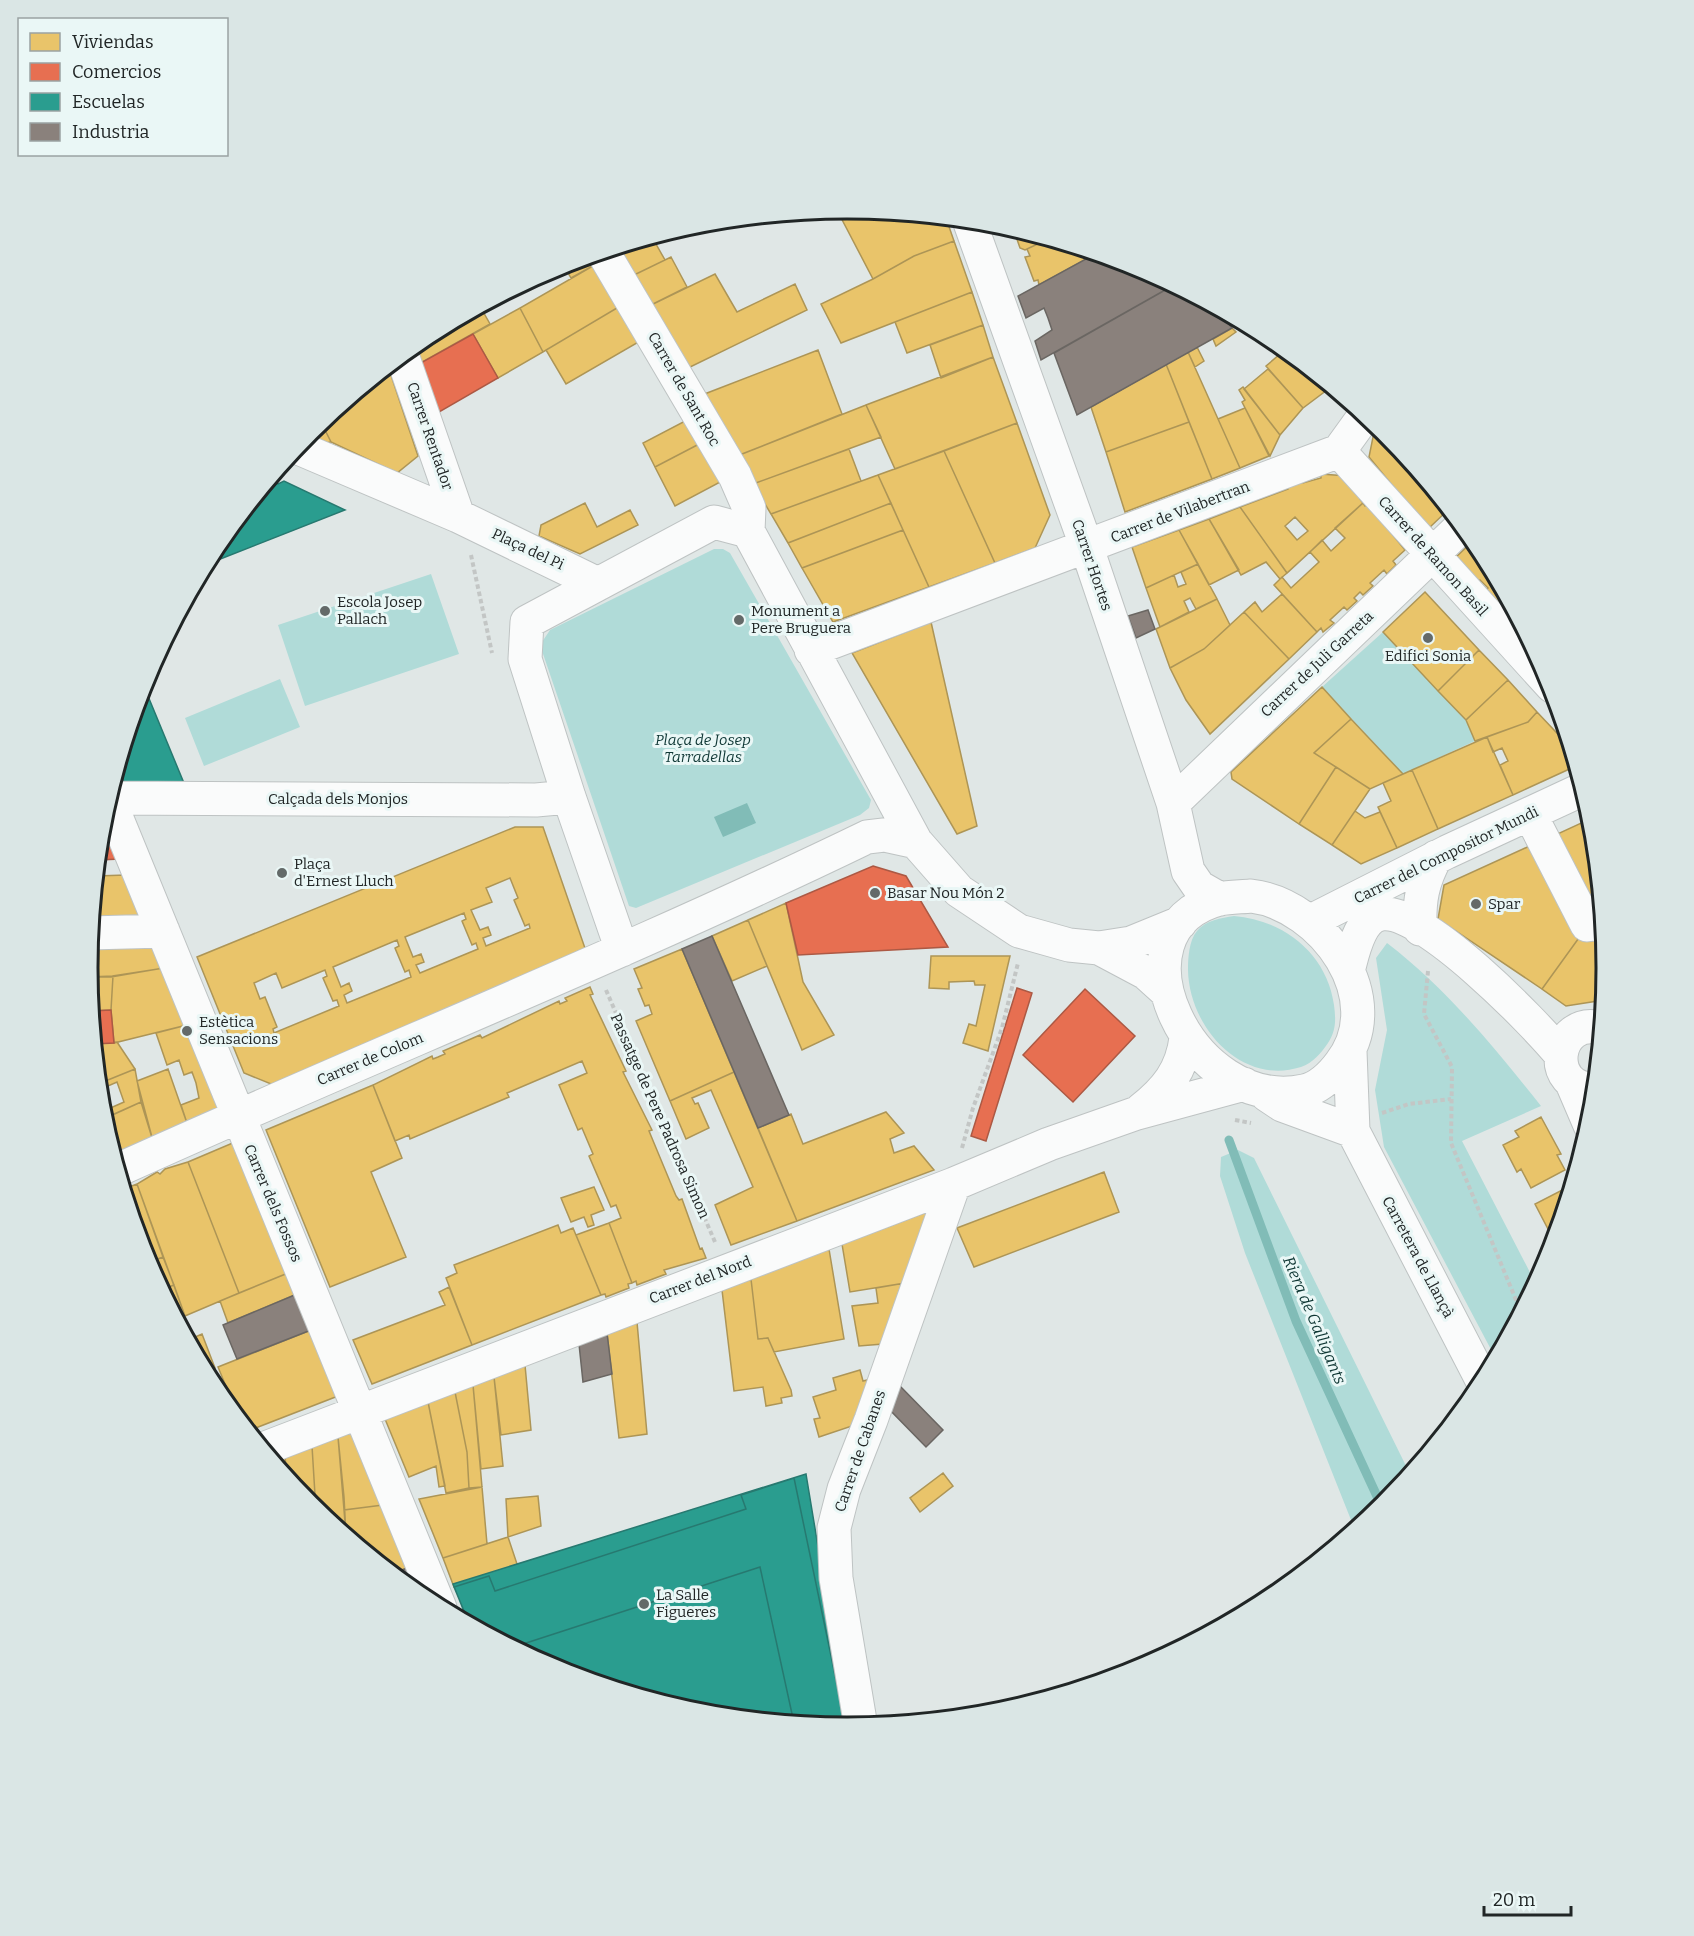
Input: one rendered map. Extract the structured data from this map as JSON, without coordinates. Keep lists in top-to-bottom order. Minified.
{"streets":{"street":["Carrer de Sant Roc","Carrer Rentador","Carrer de Vilabertran","Plaça del Pi","Carrer de Ramon Basil","Carrer Hortes","Carrer de Juli Garreta","Calçada dels Monjos","Carrer del Compositor Mundi","Carrer de Colom","Carrer dels Fossos","Carretera de Llançà","Carrer del Nord","Carrer de Cabanes"],"path":["Passatge de Pere Padrosa Simon"]},"crossings":[["Carrer Rentador","Plaça del Pi"],["Carrer de Vilabertran","Carrer de Ramon Basil"],["Carrer de Vilabertran","Carrer Hortes"],["Carrer de Ramon Basil","Carrer de Juli Garreta"],["Carrer Hortes","Carrer de Juli Garreta"],["Carrer Hortes","Carrer del Compositor Mundi"],["Carrer Hortes","Carretera de Llançà"],["Carrer Hortes","Carrer del Nord"],["Carrer del Compositor Mundi","Carretera de Llançà"],["Carrer del Compositor Mundi","Carrer del Nord"],["Carrer de Colom","Passatge de Pere Padrosa Simon"],["Carrer de Colom","Carrer dels Fossos"],["Passatge de Pere Padrosa Simon","Carrer del Nord"],["Carrer dels Fossos","Carrer del Nord"],["Carretera de Llançà","Carrer del Nord"],["Carrer del Nord","Carrer de Cabanes"]],"water":["Riera de Galligants"],"parks":["Plaça de Josep Tarradellas"],"places":["Escola Josep Pallach","Monument a Pere Bruguera","Edifici Sonia","Plaça d'Ernest Lluch","Basar Nou Món 2","Spar","Estètica Sensacions","La Salle Figueres"],"legend":["Viviendas","Comercios","Escuelas","Industria"],"scale_bar":"20 m"}
